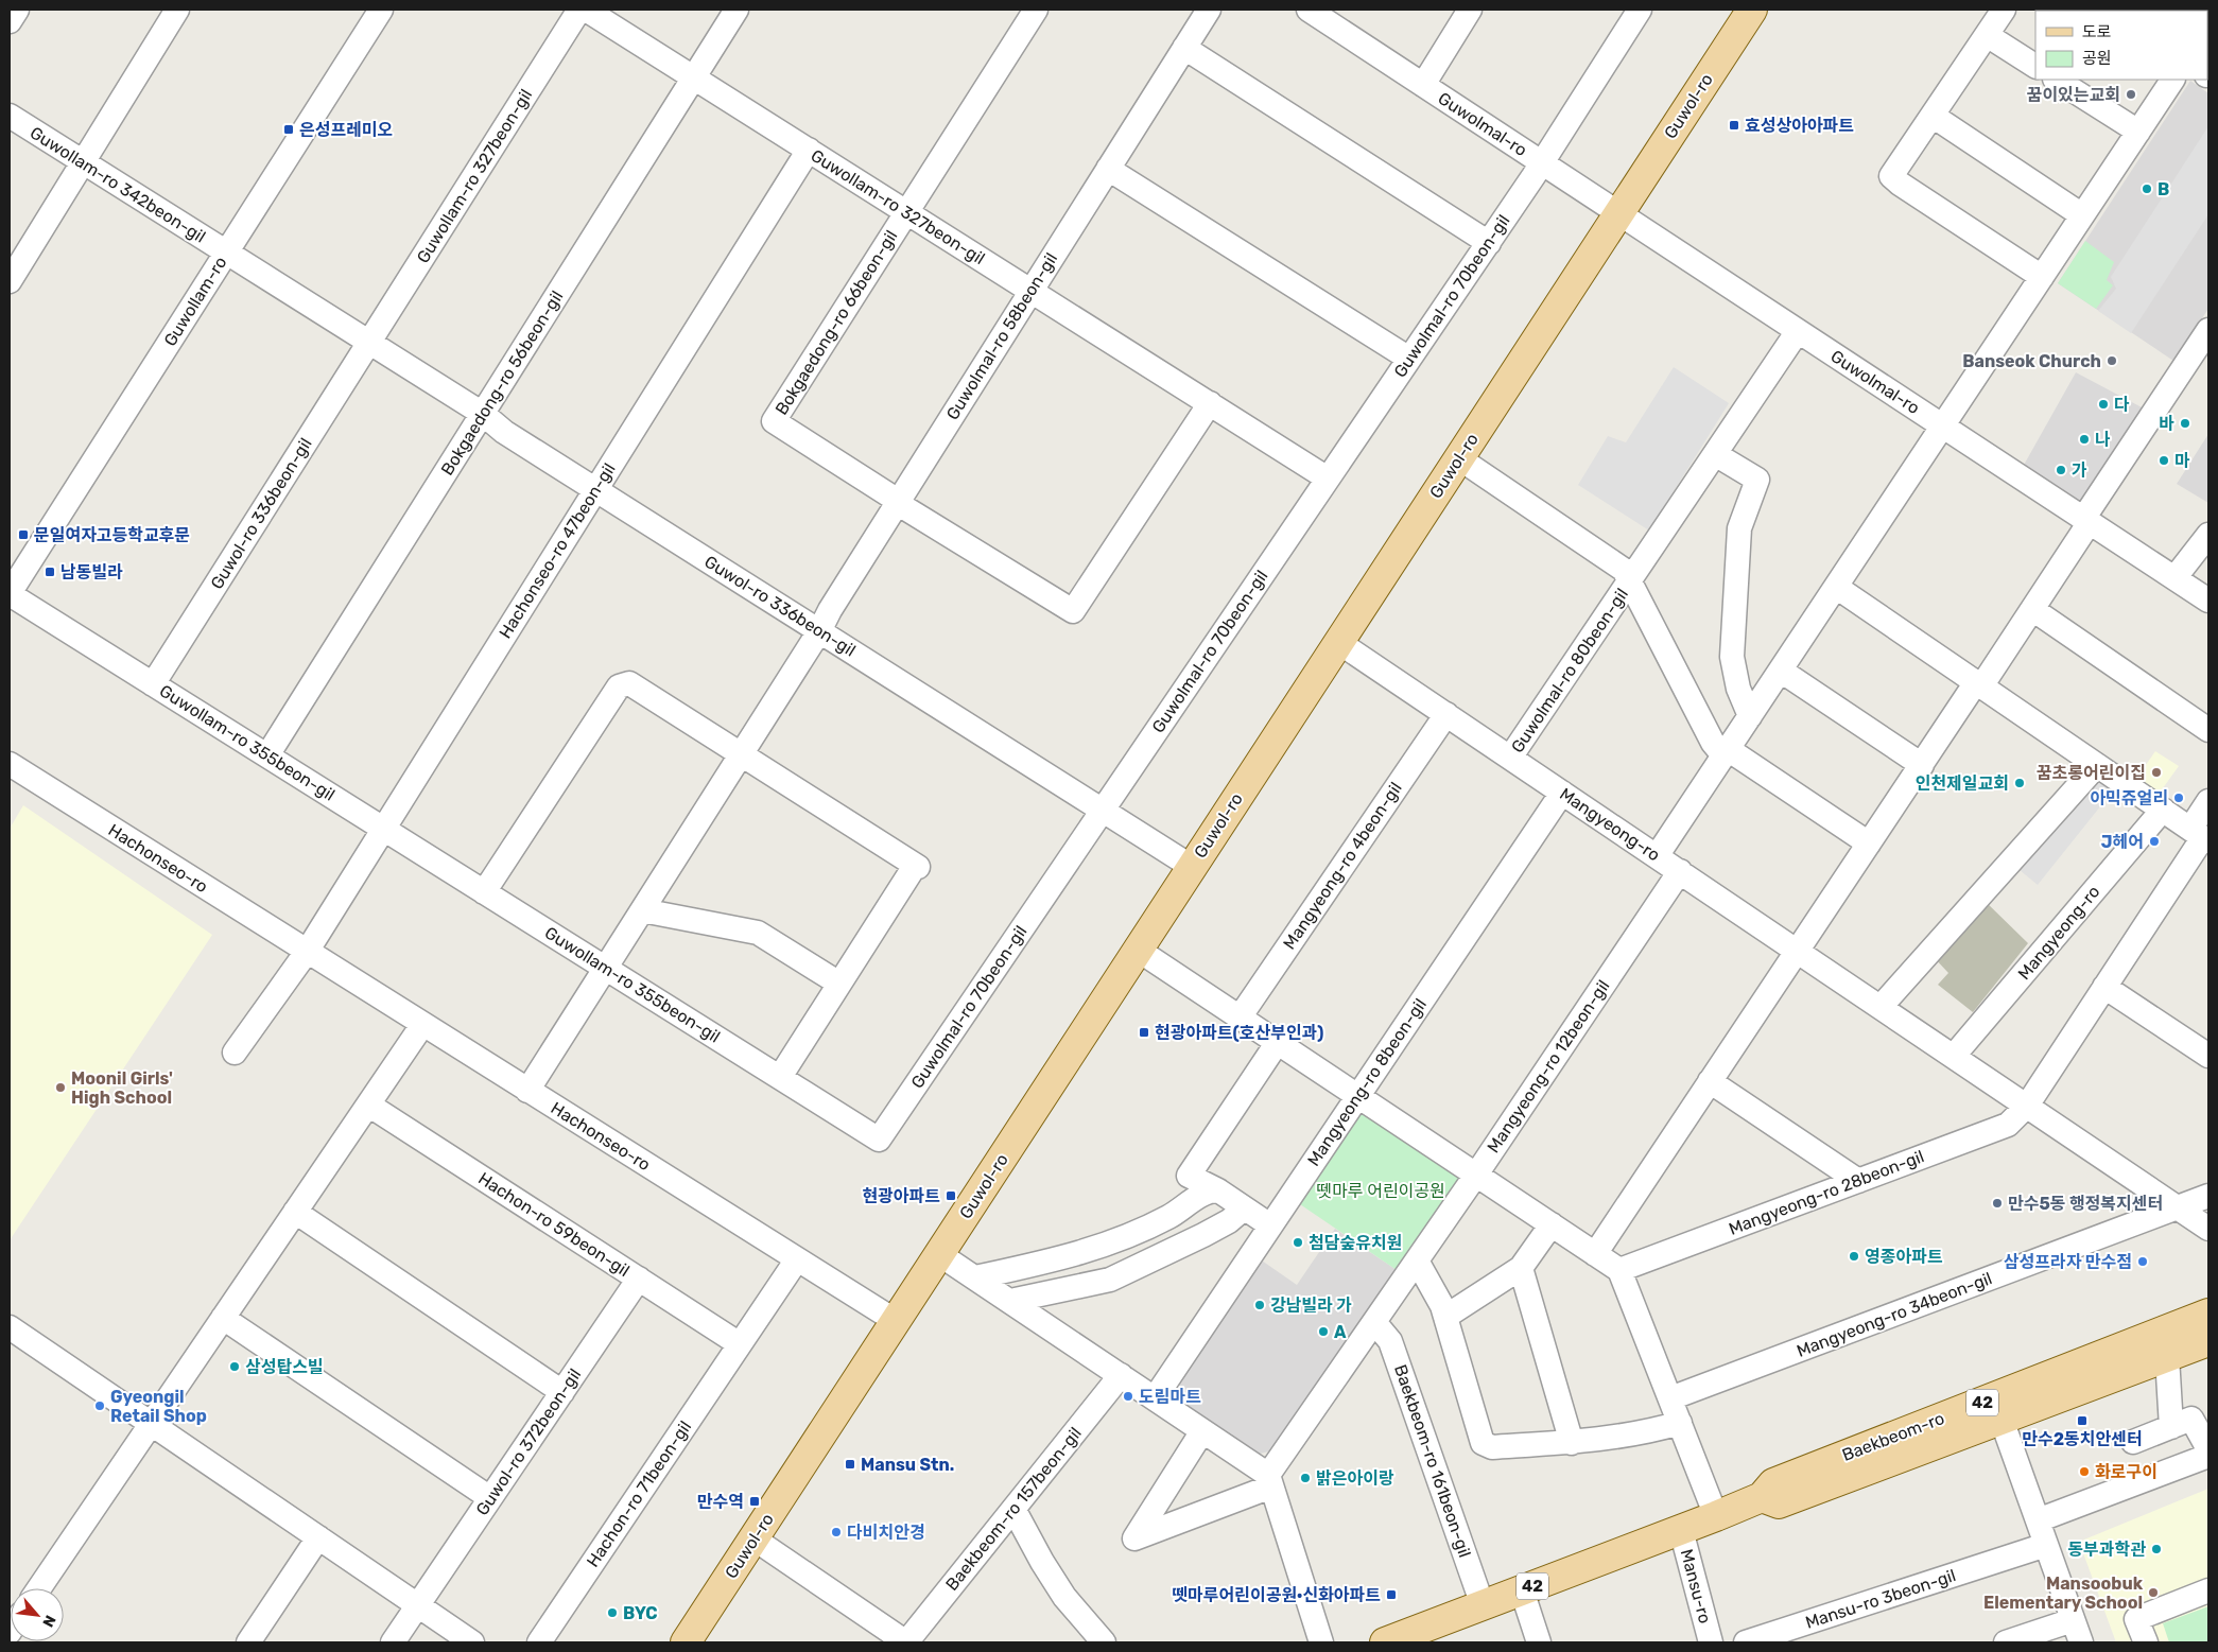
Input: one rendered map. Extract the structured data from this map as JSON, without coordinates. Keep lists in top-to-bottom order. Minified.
{"streets":{"main road":["Guwol-ro","42","Baekbeom-ro"],"street":["Guwolmal-ro","Guwollam-ro 327beon-gil","Guwollam-ro 342beon-gil","Guwolmal-ro 70beon-gil","Guwollam-ro","Bokgaedong-ro 66beon-gil","Guwolmal-ro 58beon-gil","Bokgaedong-ro 56beon-gil","Guwol-ro 336beon-gil","Hachonseo-ro 47beon-gil","Guwolmal-ro 80beon-gil","Guwollam-ro 355beon-gil","Mangyeong-ro","Hachonseo-ro","Mangyeong-ro 4beon-gil","Mangyeong-ro 12beon-gil","Mangyeong-ro 8beon-gil","Mangyeong-ro 28beon-gil","Hachon-ro 59beon-gil","Mangyeong-ro 34beon-gil","Guwol-ro 372beon-gil","Baekbeom-ro 161beon-gil","Hachon-ro 71beon-gil","Baekbeom-ro 157beon-gil","Mansu-ro","Mansu-ro 3beon-gil"]},"crossings":[["Guwol-ro","Guwolmal-ro"],["Guwol-ro","Guwol-ro 336beon-gil"],["Guwol-ro","Mangyeong-ro"],["Guwol-ro","Hachonseo-ro"],["Guwolmal-ro","Guwolmal-ro 70beon-gil"],["Guwolmal-ro","Guwolmal-ro 80beon-gil"],["Guwollam-ro 327beon-gil","Guwolmal-ro 70beon-gil"],["Guwollam-ro 327beon-gil","Bokgaedong-ro 66beon-gil"],["Guwollam-ro 327beon-gil","Guwolmal-ro 58beon-gil"],["Guwollam-ro 327beon-gil","Bokgaedong-ro 56beon-gil"],["Guwollam-ro 327beon-gil","Guwol-ro 336beon-gil"],["Guwollam-ro 327beon-gil","Hachonseo-ro 47beon-gil"],["Guwollam-ro 342beon-gil","Guwollam-ro"],["Guwollam-ro 342beon-gil","Guwol-ro 336beon-gil"],["Guwolmal-ro 70beon-gil","Guwol-ro 336beon-gil"],["Guwolmal-ro 70beon-gil","Guwollam-ro 355beon-gil"],["Guwollam-ro","Guwol-ro 336beon-gil"],["Guwollam-ro","Guwollam-ro 355beon-gil"],["Bokgaedong-ro 66beon-gil","Guwolmal-ro 58beon-gil"],["Guwolmal-ro 58beon-gil","Guwol-ro 336beon-gil"],["Guwolmal-ro 58beon-gil","Guwollam-ro 355beon-gil"],["Guwolmal-ro 58beon-gil","Hachonseo-ro"],["Bokgaedong-ro 56beon-gil","Guwol-ro 336beon-gil"],["Bokgaedong-ro 56beon-gil","Guwollam-ro 355beon-gil"],["Guwol-ro 336beon-gil","Hachonseo-ro 47beon-gil"],["Guwol-ro 336beon-gil","Guwollam-ro 355beon-gil"],["Hachonseo-ro 47beon-gil","Guwollam-ro 355beon-gil"],["Hachonseo-ro 47beon-gil","Hachonseo-ro"],["Guwolmal-ro 80beon-gil","Mangyeong-ro"],["Mangyeong-ro","Mangyeong-ro 4beon-gil"],["Mangyeong-ro","Mangyeong-ro 12beon-gil"],["Mangyeong-ro","Mangyeong-ro 8beon-gil"],["Mangyeong-ro","Mangyeong-ro 28beon-gil"],["Mangyeong-ro","Mangyeong-ro 34beon-gil"],["Hachonseo-ro","Hachon-ro 71beon-gil"],["Mangyeong-ro 12beon-gil","Baekbeom-ro 161beon-gil"],["Hachon-ro 59beon-gil","Guwol-ro 372beon-gil"],["Hachon-ro 59beon-gil","Hachon-ro 71beon-gil"],["Baekbeom-ro","Baekbeom-ro 161beon-gil"],["Baekbeom-ro","Mansu-ro"]],"parks":["뗏마루 어린이공원"],"places":{"other":["꿈이있는교회","B","Banseok Church","다","바","나","마","가","꿈초롱어린이집","인천제일교회","아믹쥬얼리","J헤어","Moonil Girls' High School","만수5동 행정복지센터","첨담숲유치원","영종아파트","삼성프라자 만수점","강남빌라 가","A","삼성탑스빌","도림마트","Gyeongil Retail Shop","화로구이","밝은아이랑","다비치안경","동부과학관","Mansoobuk Elementary School","BYC"],"transit":["효성상아아파트","은성프레미오","문일여자고등학교후문","남동빌라","현광아파트(호산부인과)","현광아파트","만수2동치안센터","Mansu Stn.","만수역","뗏마루어린이공원·신화아파트"]},"legend":["도로","공원"],"north":"bottom right"}
